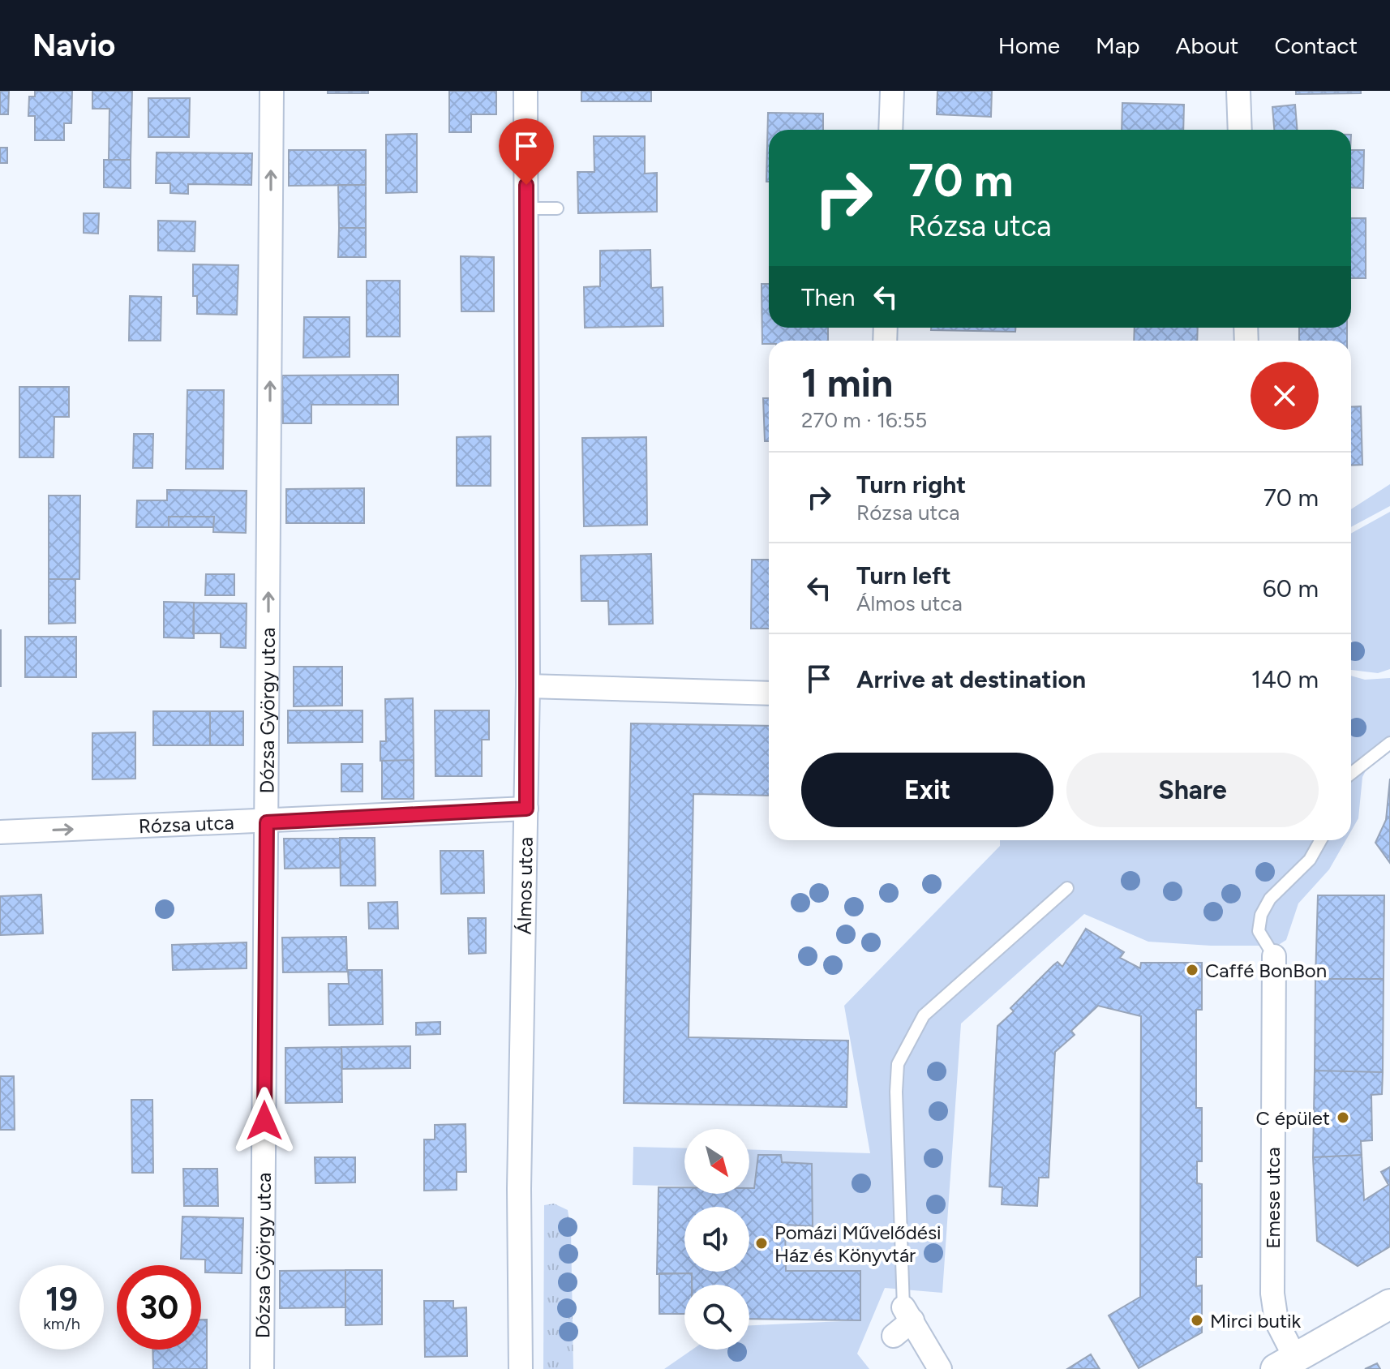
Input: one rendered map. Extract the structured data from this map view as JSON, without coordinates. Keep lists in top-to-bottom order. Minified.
{"streets":{"street":["Dózsa György utca","Rózsa utca","Álmos utca","Emese utca"]},"crossings":[["Dózsa György utca","Rózsa utca"],["Rózsa utca","Álmos utca"]],"one_way":["Dózsa György utca","Rózsa utca"],"places":["Caffé BonBon","C épület","Pomázi Művelődési Ház és Könyvtár","Mirci butik"],"north":"bottom right","page":{"header":"Navio","nav":["Home","Map","About","Contact"],"turn":["70 m","Rózsa utca"],"then":"Then","heading":["1 min","270 m · 16:55"],"list":[{"name":"Turn right","note":"Rózsa utca","value":"70 m"},{"name":"Turn left","note":"Álmos utca","value":"60 m"},{"name":"Arrive at destination","value":"140 m"}],"buttons":["Exit","Share"],"speed":"19 km/h","limit":"30"}}
